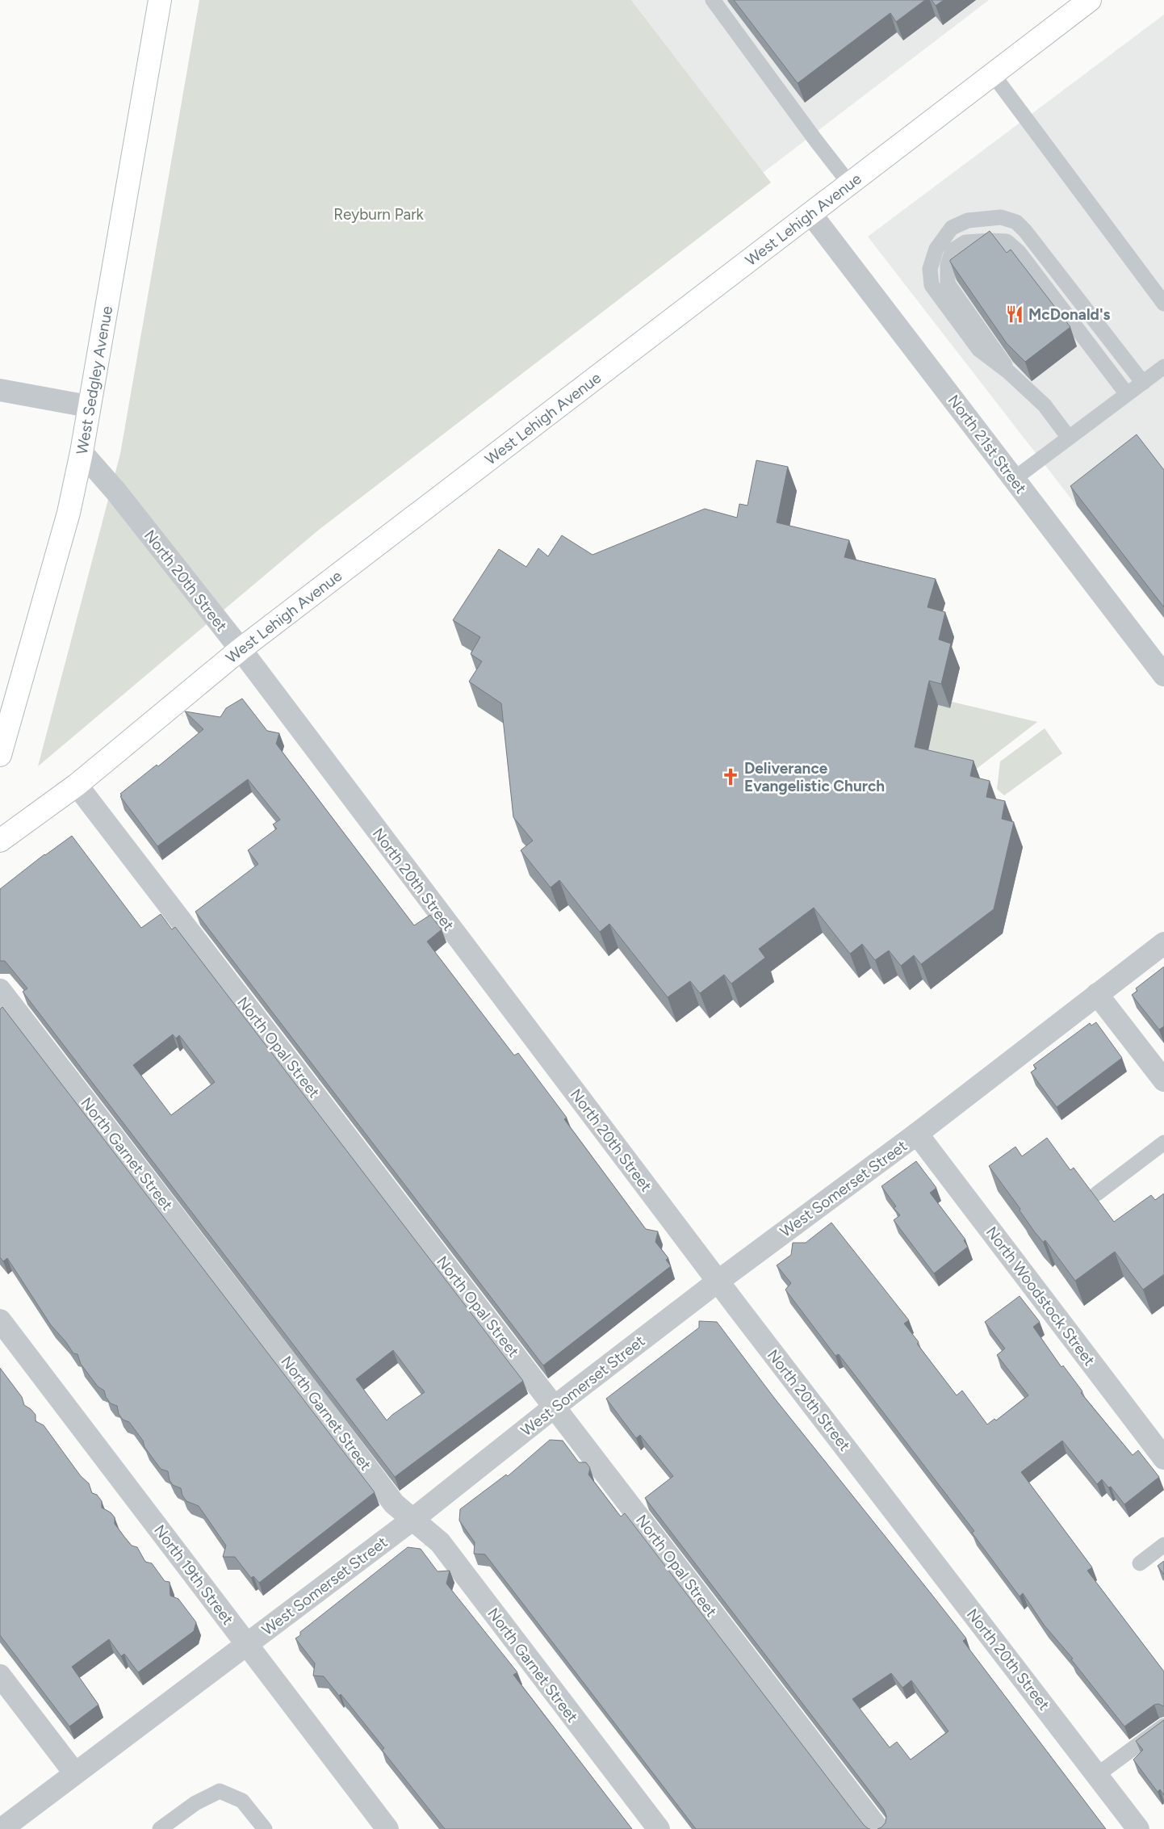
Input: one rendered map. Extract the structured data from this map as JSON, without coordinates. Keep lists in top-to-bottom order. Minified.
{"streets":{"main road":["West Lehigh Avenue","West Sedgley Avenue"],"street":["North 21st Street","North 20th Street","North Opal Street","North Garnet Street","West Somerset Street","North Woodstock Street","North 19th Street"]},"crossings":[["West Lehigh Avenue","North 21st Street"],["West Lehigh Avenue","North 20th Street"],["West Lehigh Avenue","North Opal Street"],["West Sedgley Avenue","North 20th Street"],["North 20th Street","West Somerset Street"],["North Opal Street","West Somerset Street"],["North Garnet Street","West Somerset Street"],["West Somerset Street","North Woodstock Street"],["West Somerset Street","North 19th Street"]],"parks":["Reyburn Park"],"places":{"restaurant":["McDonald's"],"church":["Deliverance Evangelistic Church"]}}
